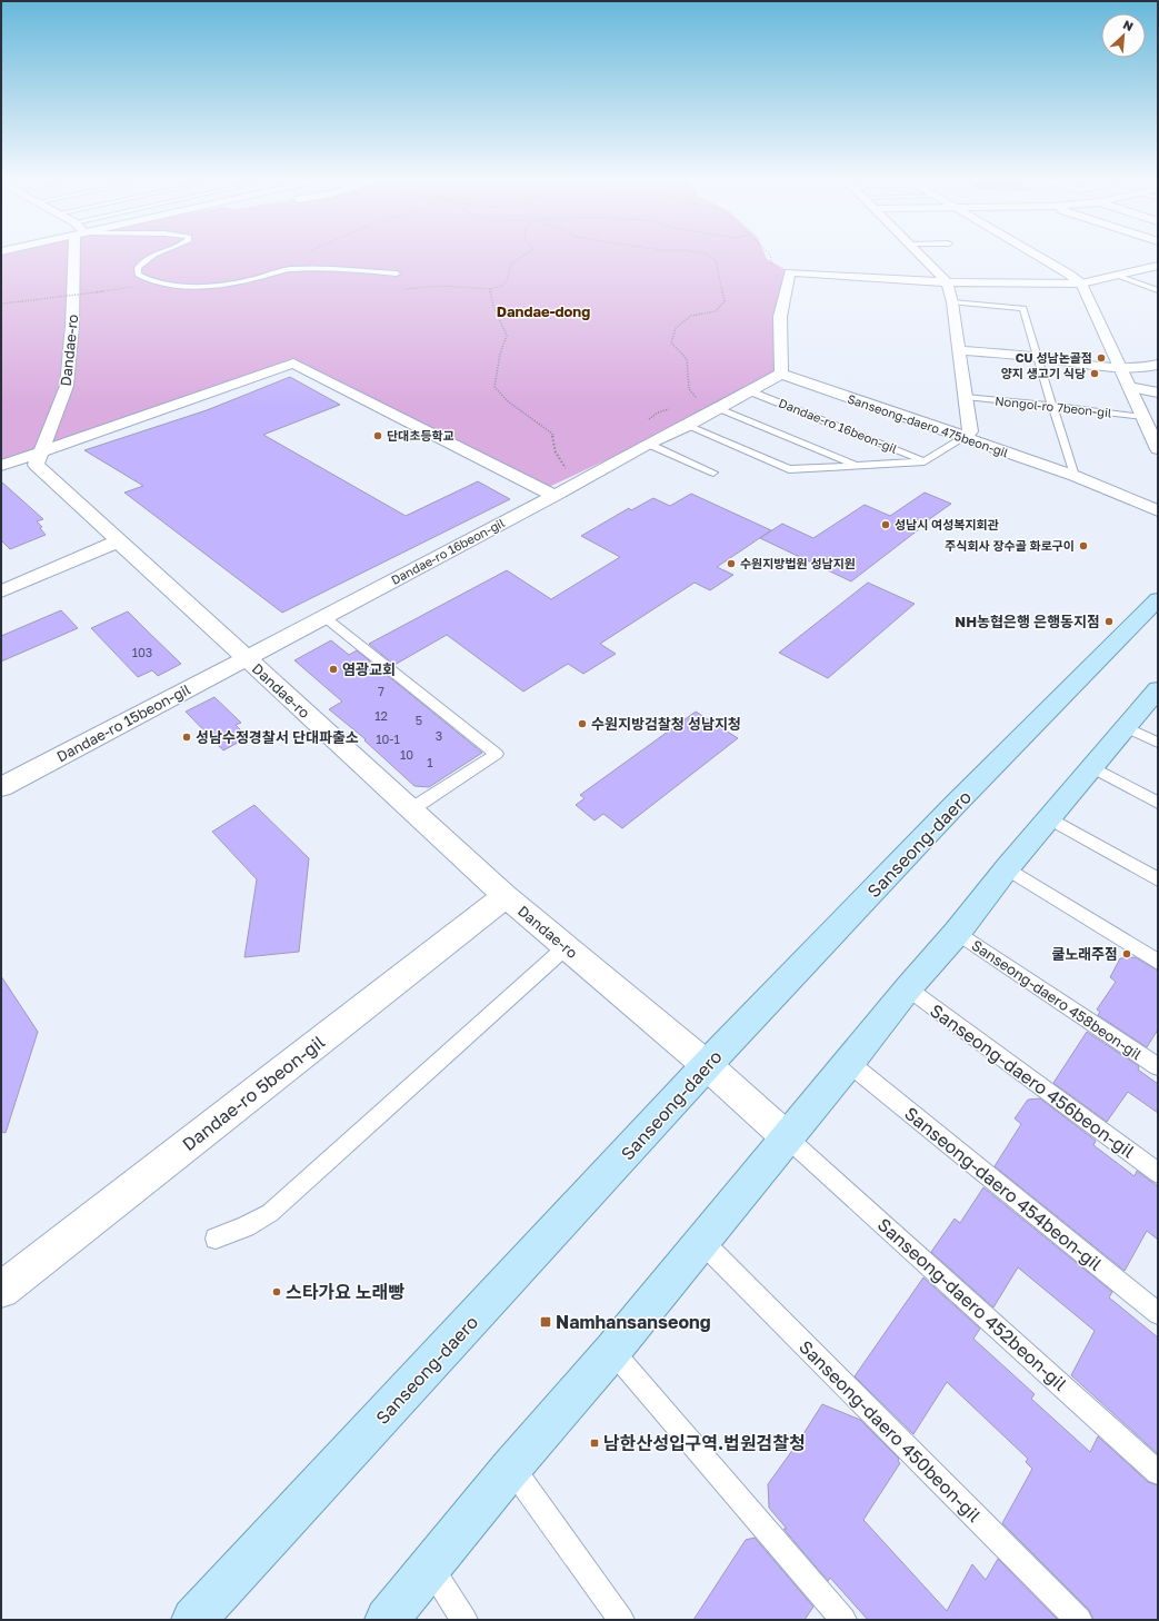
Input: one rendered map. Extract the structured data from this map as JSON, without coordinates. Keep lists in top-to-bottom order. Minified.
{"streets":{"main road":["Sanseong-daero"],"street":["Dandae-ro","Dandae-ro 16beon-gil","Sanseong-daero 475beon-gil","Dandae-ro 15beon-gil","Dandae-ro 5beon-gil"],"lane":["Nongol-ro 7beon-gil","Sanseong-daero 458beon-gil","Sanseong-daero 456beon-gil","Sanseong-daero 454beon-gil","Sanseong-daero 452beon-gil","Sanseong-daero 450beon-gil"]},"crossings":[["Dandae-ro","Dandae-ro 16beon-gil"],["Dandae-ro","Dandae-ro 15beon-gil"],["Dandae-ro","Sanseong-daero"],["Dandae-ro","Dandae-ro 5beon-gil"],["Dandae-ro","Sanseong-daero 452beon-gil"],["Dandae-ro 16beon-gil","Sanseong-daero 475beon-gil"],["Dandae-ro 16beon-gil","Dandae-ro 15beon-gil"]],"districts":["Dandae-dong"],"places":{"other":["CU 성남논골점","양지 생고기 식당","단대초등학교","성남시 여성복지회관","주식회사 장수골 화로구이","수원지방법원 성남지원","NH농협은행 은행동지점","염광교회","수원지방검찰청 성남지청","성남수정경찰서 단대파출소","쿨노래주점","스타가요 노래빵"],"transit":["Namhansanseong","남한산성입구역.법원검찰청"]},"house_numbers":["103","7","12","5","3","10-1","10","1"],"north":"top right"}
